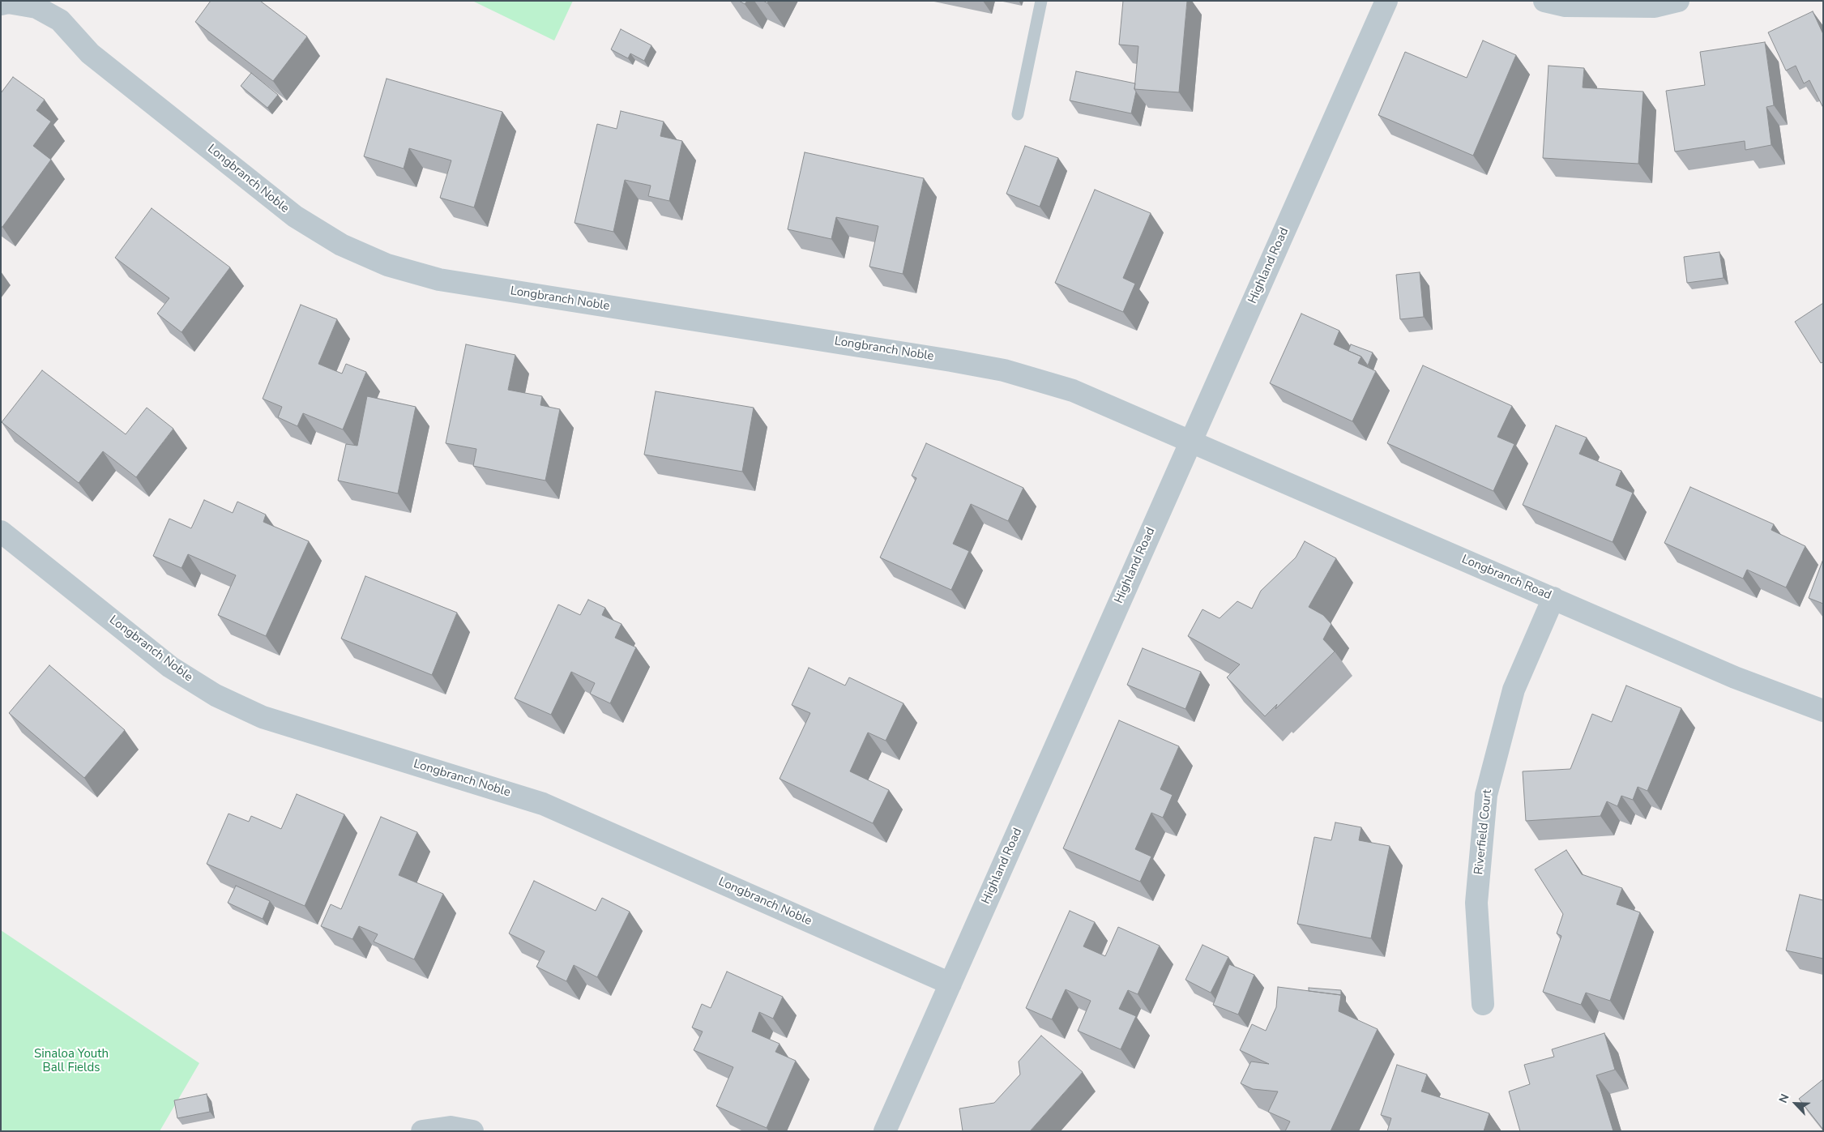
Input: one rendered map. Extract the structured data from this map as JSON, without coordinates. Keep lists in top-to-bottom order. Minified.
{"streets":{"street":["Longbranch Noble","Highland Road","Longbranch Road","Riverfield Court"]},"crossings":[["Longbranch Noble","Highland Road"],["Longbranch Noble","Longbranch Road"],["Highland Road","Longbranch Road"],["Longbranch Road","Riverfield Court"]],"parks":["Sinaloa Youth Ball Fields"],"north":"top left"}
